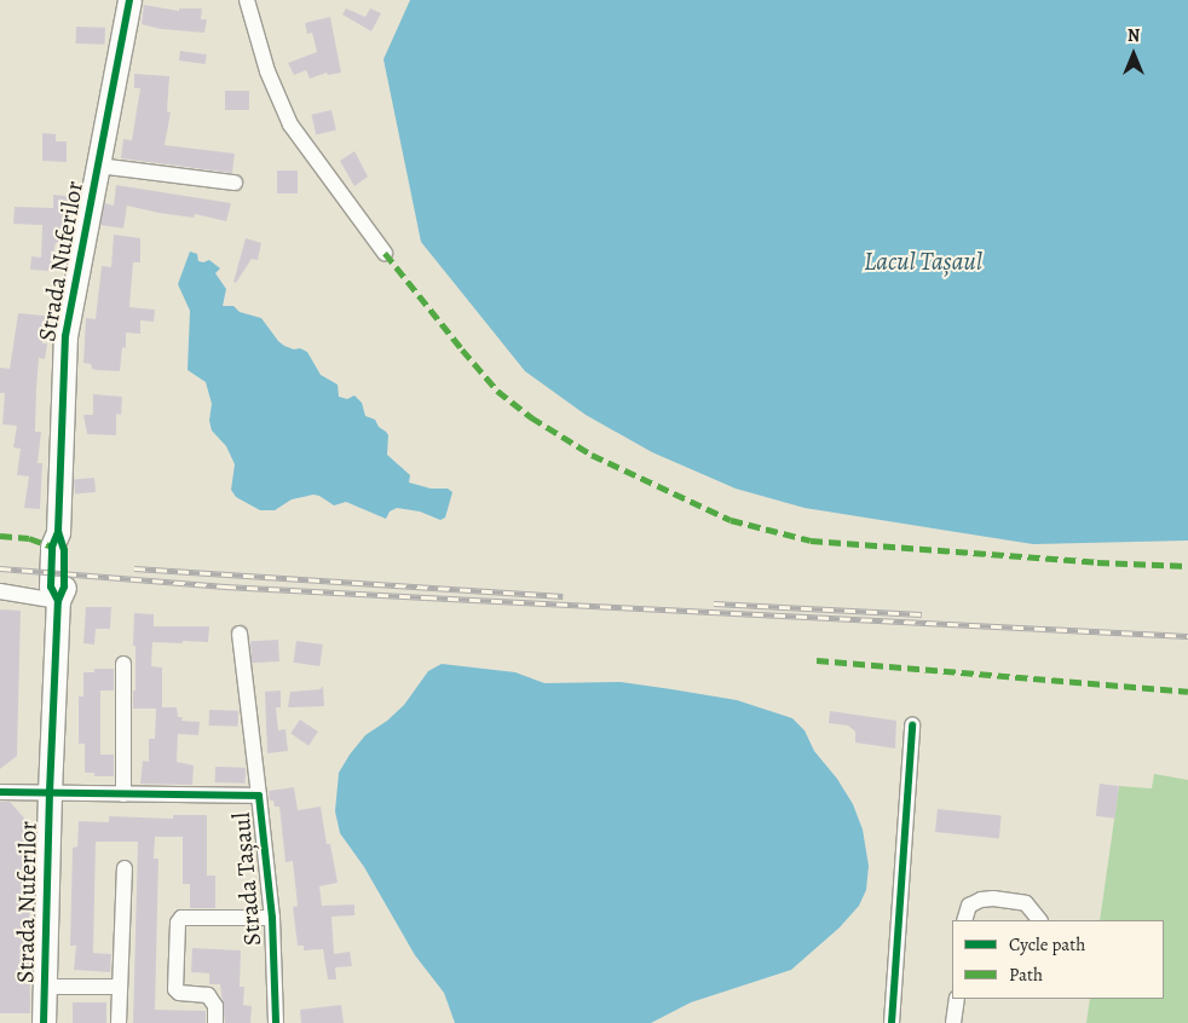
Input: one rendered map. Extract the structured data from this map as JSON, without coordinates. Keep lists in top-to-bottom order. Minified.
{"streets":{"street":["Strada Nuferilor","Strada Tașaul"]},"crossings":[["Strada Nuferilor","Strada Tașaul"]],"water":["Lacul Tașaul"],"legend":["Cycle path","Path"],"north":"top"}
